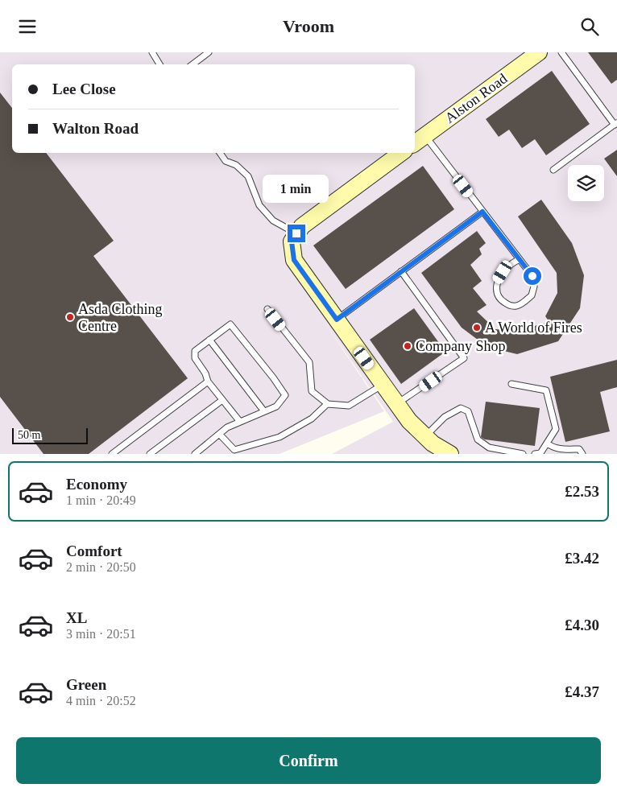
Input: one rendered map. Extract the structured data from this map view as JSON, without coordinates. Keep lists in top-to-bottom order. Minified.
{"streets":{"street":["Alston Road"]},"places":["Asda Clothing Centre","A World of Fires","Company Shop"],"scale_bar":"50 m","page":{"header":"Vroom","banner":["Lee Close","Walton Road"],"bubble":"1 min","scale":"50 m","list":[{"name":"Economy","note":"1 min · 20:49","value":"£2.53"},{"name":"Comfort","note":"2 min · 20:50","value":"£3.42"},{"name":"XL","note":"3 min · 20:51","value":"£4.30"},{"name":"Green","note":"4 min · 20:52","value":"£4.37"}],"buttons":"Confirm"}}
